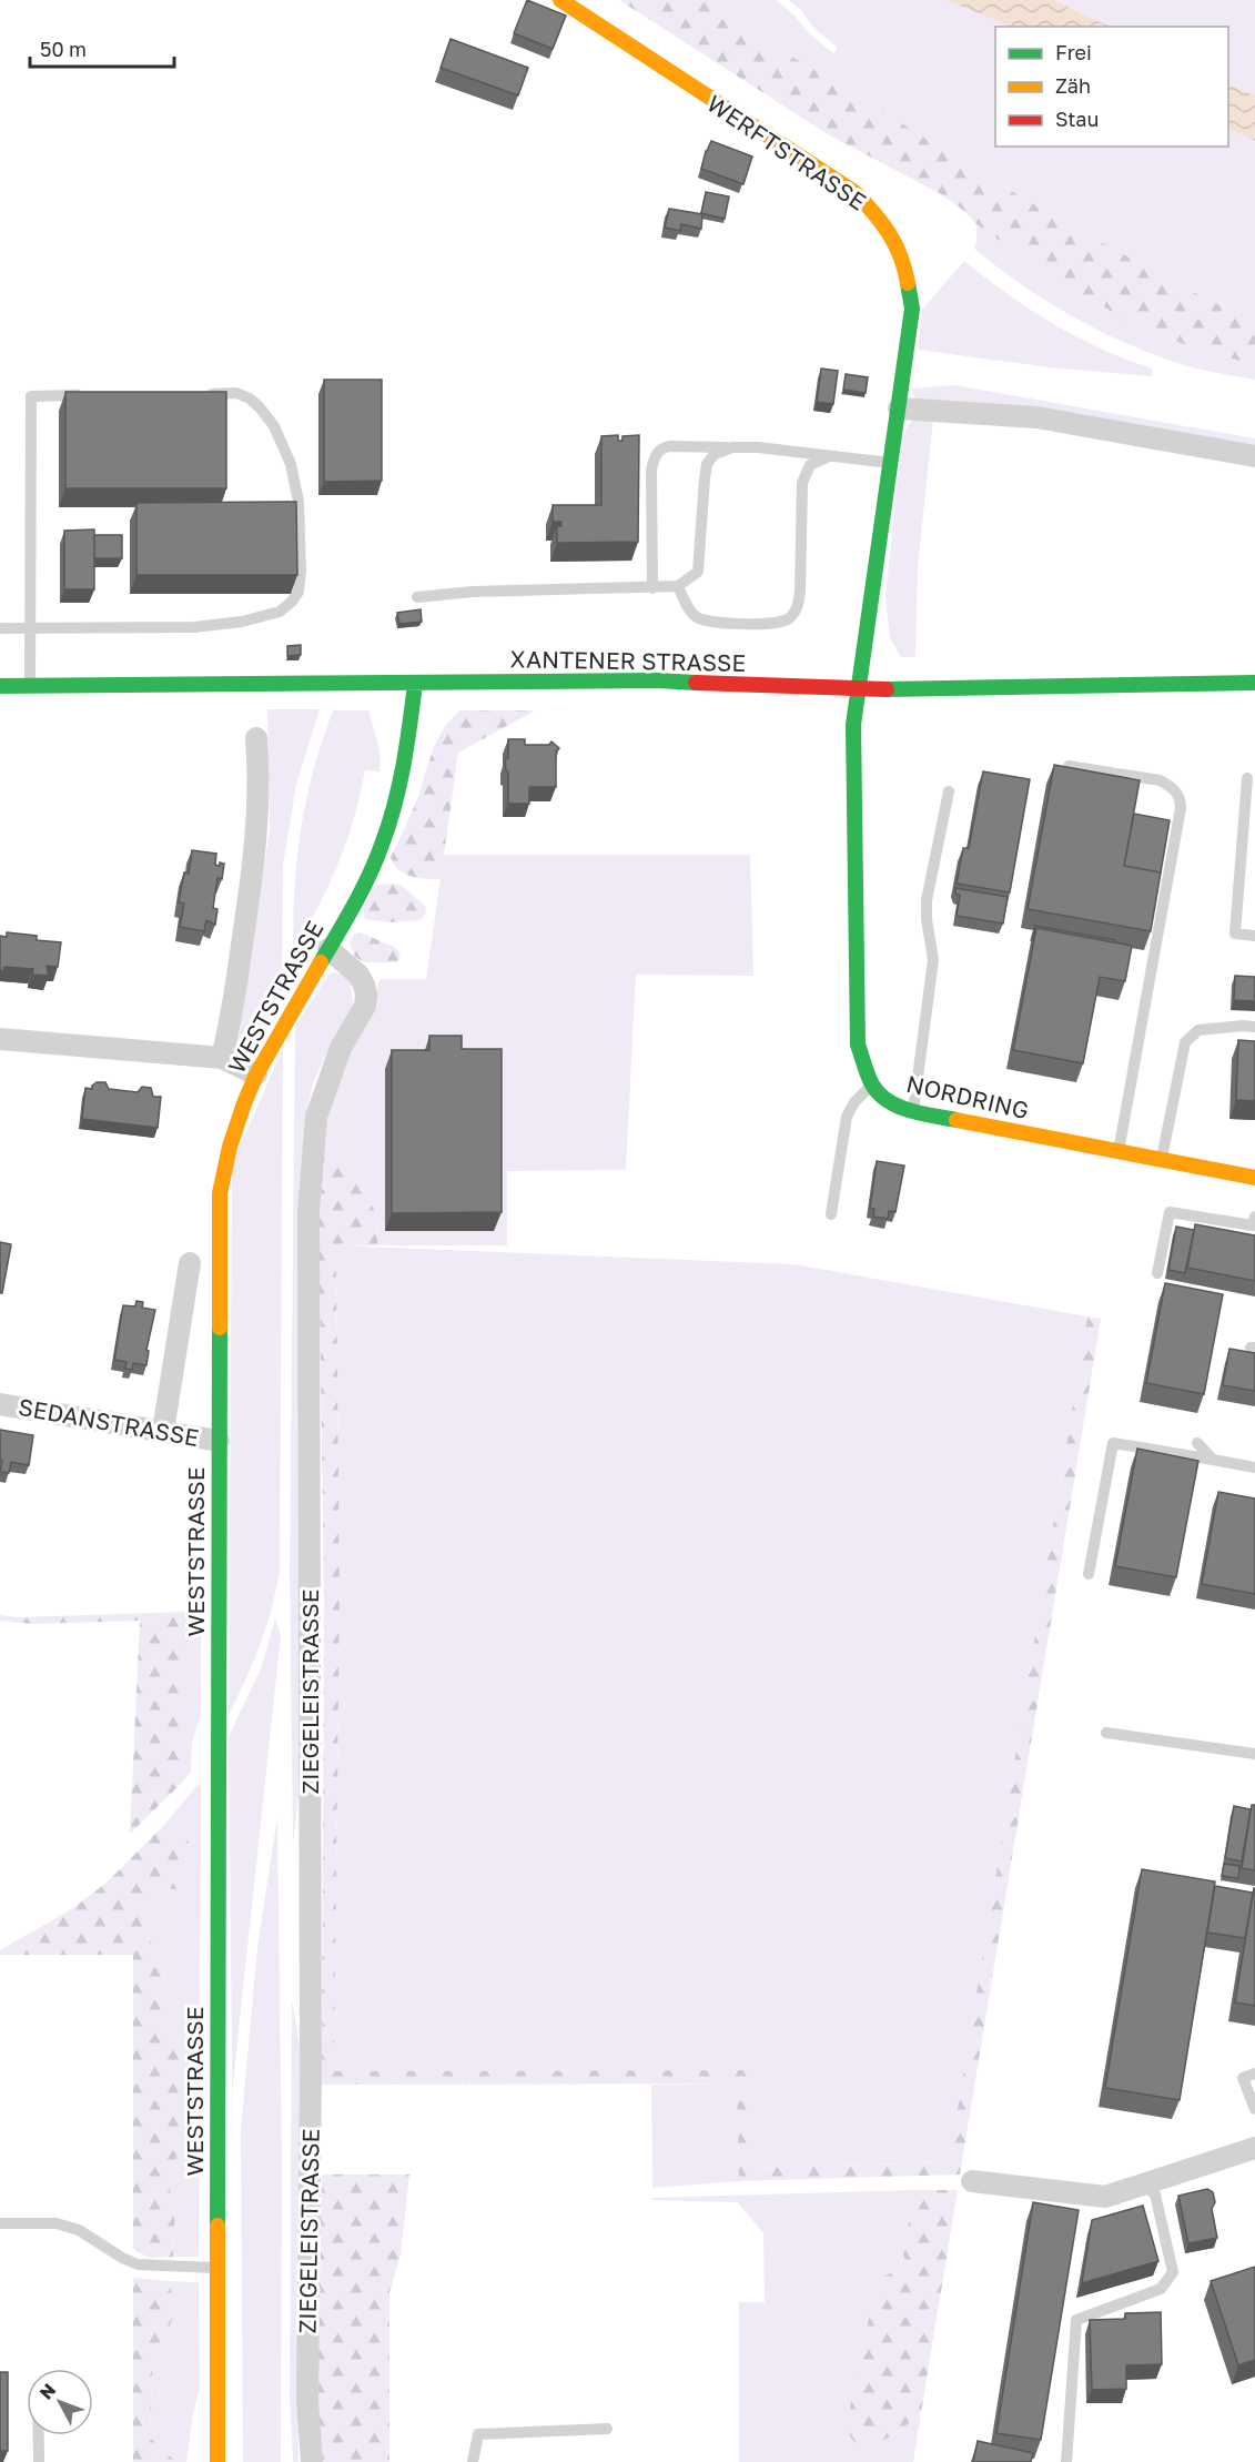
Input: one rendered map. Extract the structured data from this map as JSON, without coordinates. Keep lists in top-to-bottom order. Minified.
{"streets":{"street":["WERFTSTRASSE","XANTENER STRASSE","WESTSTRASSE","NORDRING","SEDANSTRASSE","ZIEGELEISTRASSE"]},"crossings":[["WERFTSTRASSE","XANTENER STRASSE"],["WERFTSTRASSE","NORDRING"],["XANTENER STRASSE","WESTSTRASSE"],["XANTENER STRASSE","NORDRING"],["WESTSTRASSE","SEDANSTRASSE"],["WESTSTRASSE","ZIEGELEISTRASSE"]],"legend":["Frei","Zäh","Stau"],"scale_bar":"50 m","north":"top left"}
